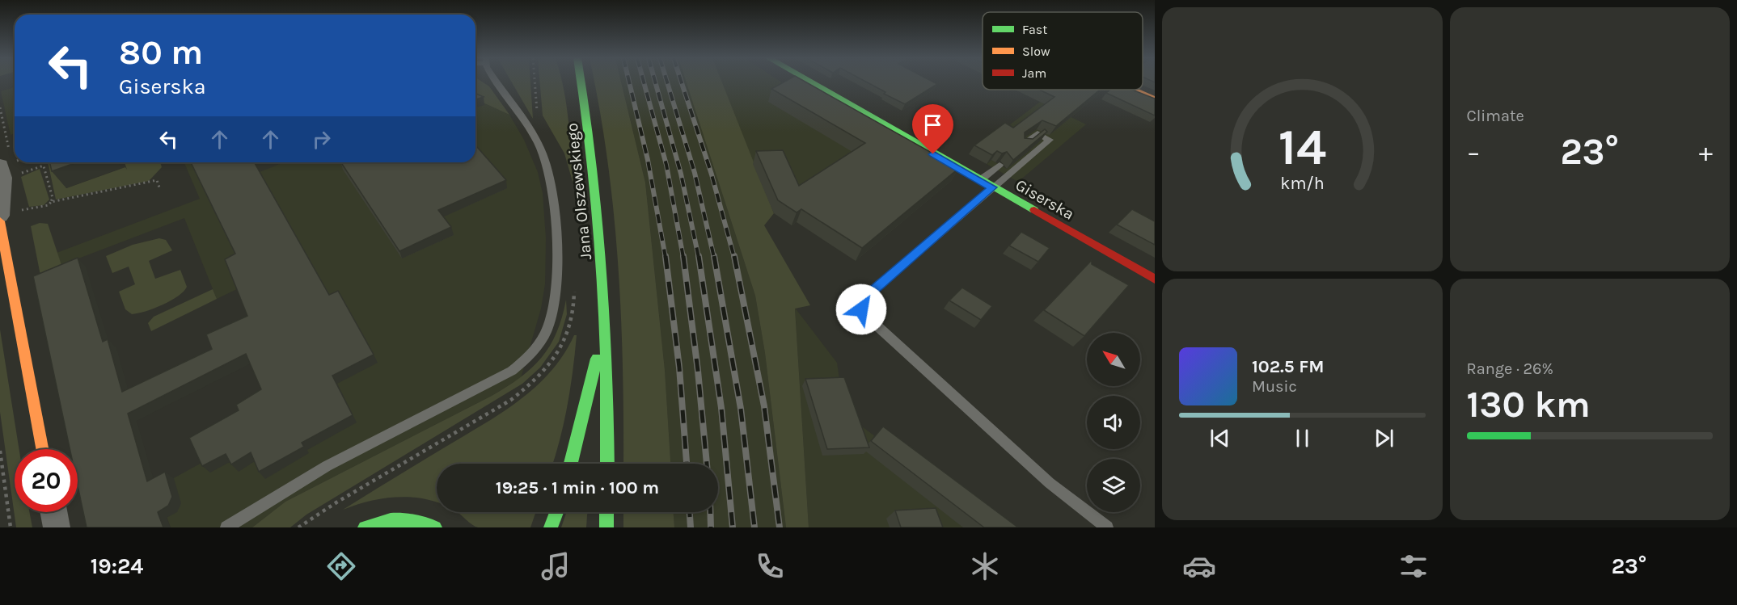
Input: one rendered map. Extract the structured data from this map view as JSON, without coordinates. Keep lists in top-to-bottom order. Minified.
{"streets":{"street":["Jana Olszewskiego","Giserska"]},"legend":["Fast","Slow","Jam"],"north":"top left","page":{"tile":["Climate",["Range · 26%","130 km"]],"turn":["80 m","Giserska"],"heat":["−","23°","+"],"song":["102.5 FM","Music"],"limit":"20","trip":"19:25 · 1 min · 100 m","tabs":["19:24","23°"],"gauge":["14","km/h"]}}
